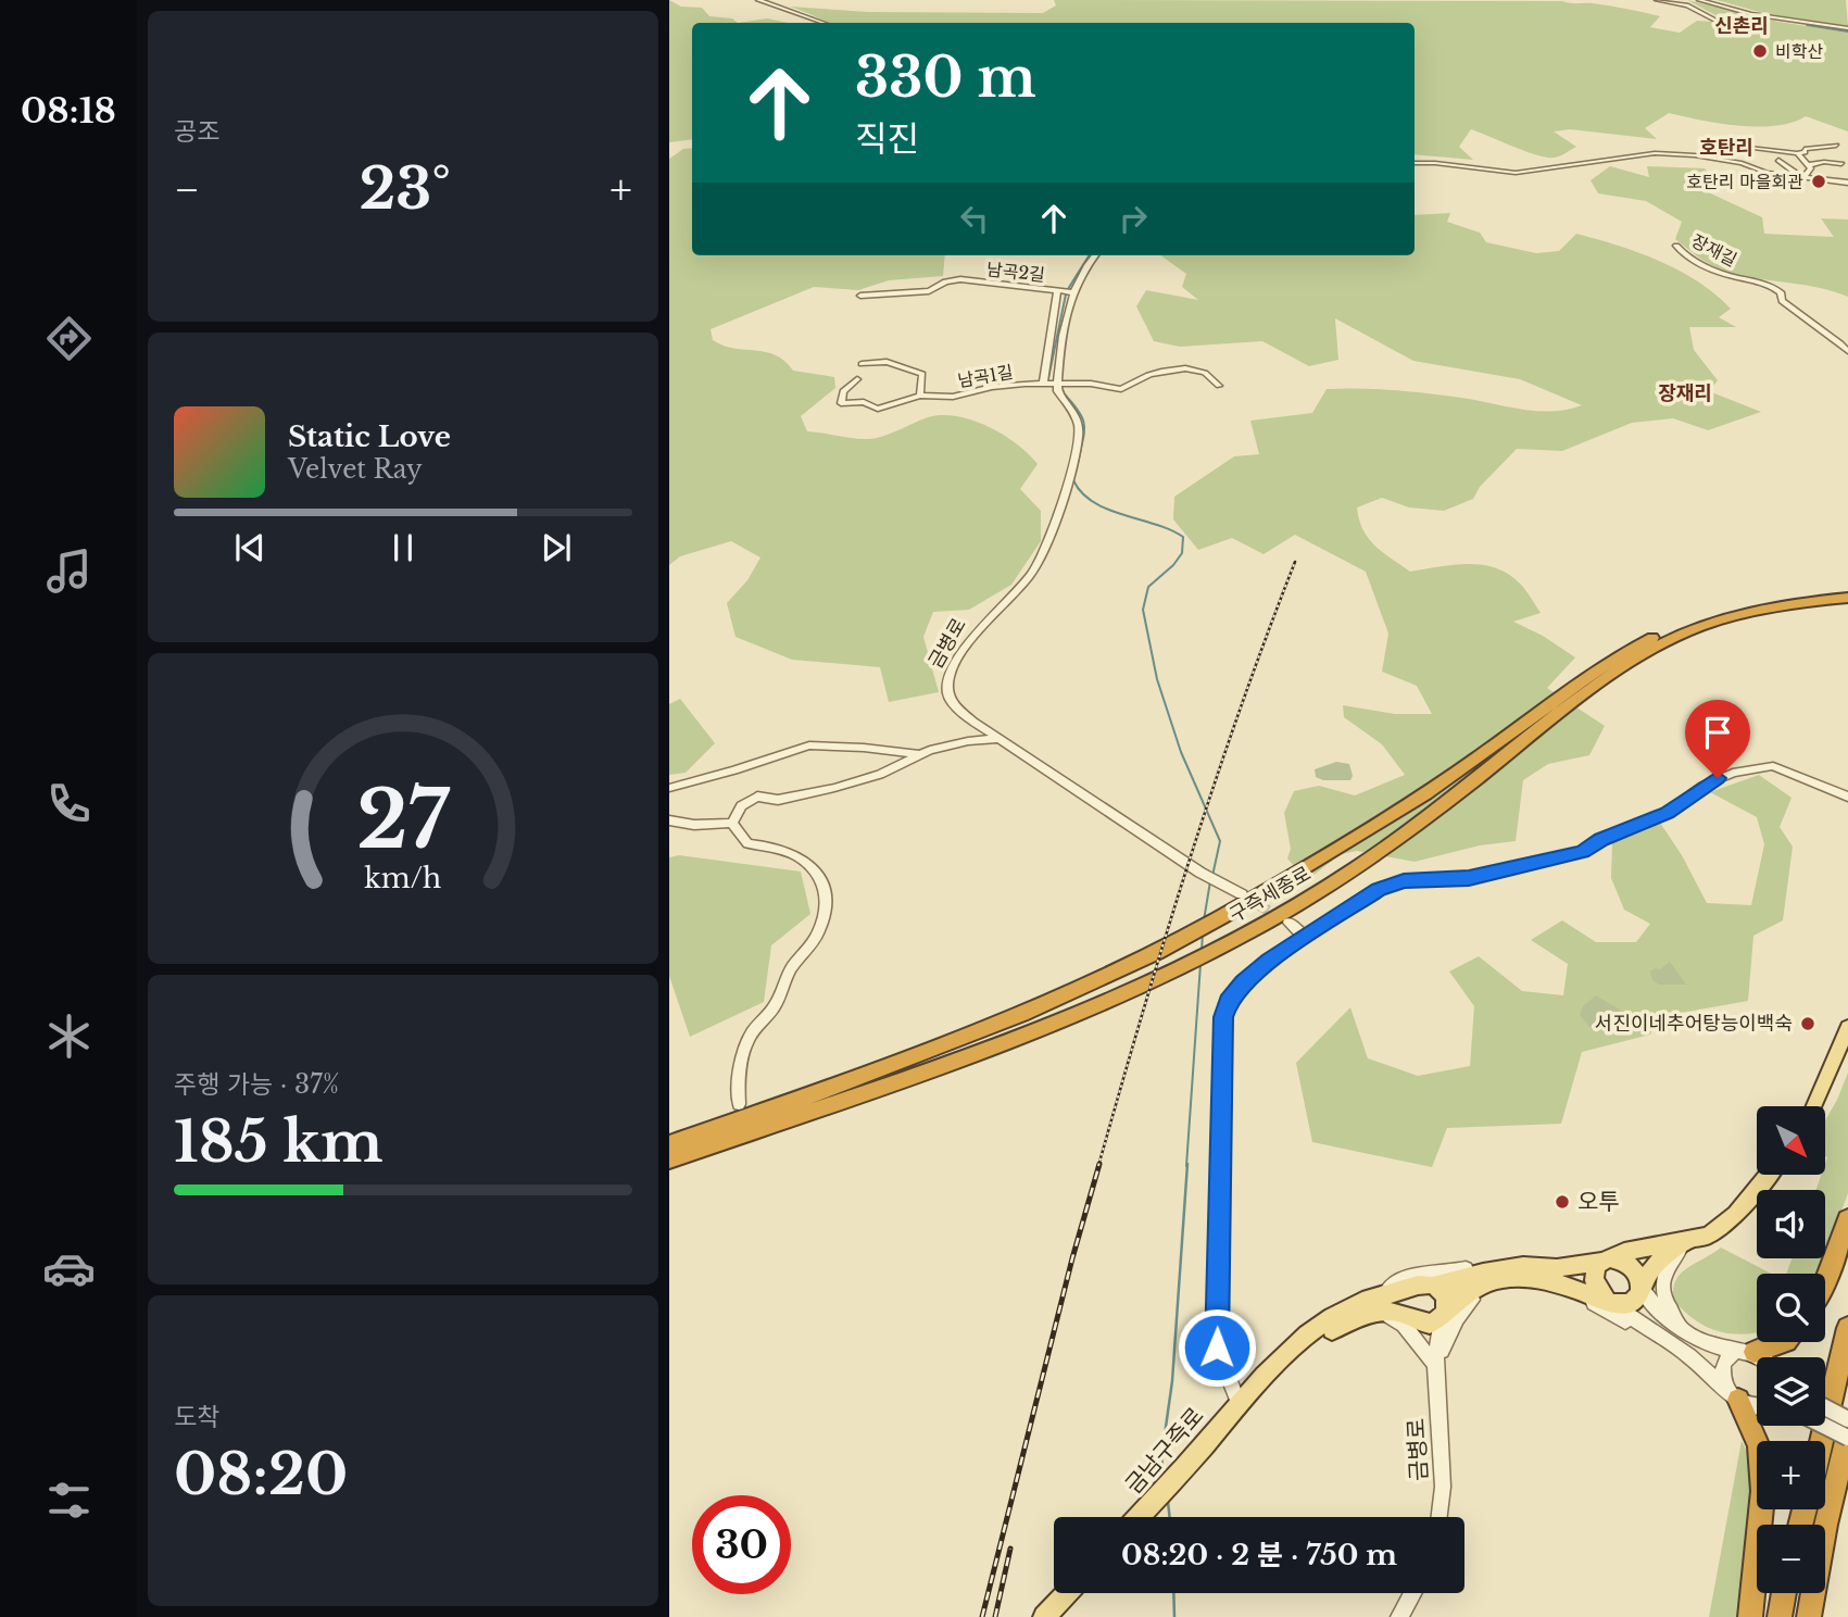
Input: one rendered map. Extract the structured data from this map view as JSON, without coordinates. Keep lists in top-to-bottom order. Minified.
{"streets":{"highway":["구즉세종로"],"main road":["금남구즉로"],"street":["장재길","남곡2길","남곡1길","금병로"]},"crossings":[["남곡2길","남곡1길"],["남곡1길","금병로"]],"districts":["신촌리","호탄리","장재리"],"places":["비학산","호탄리 마을회관","서진이네추어탕능이백숙","오투"],"north":"bottom right","page":{"tabs":"08:18","tile":["공조",["주행 가능 · 37%","185 km"],["도착","08:20"]],"turn":["330 m","직진"],"heat":["−","23°","+"],"song":["Static Love","Velvet Ray"],"map_buttons":["+","−"],"limit":"30","trip":"08:20 · 2 분 · 750 m","gauge":["27","km/h"]}}
